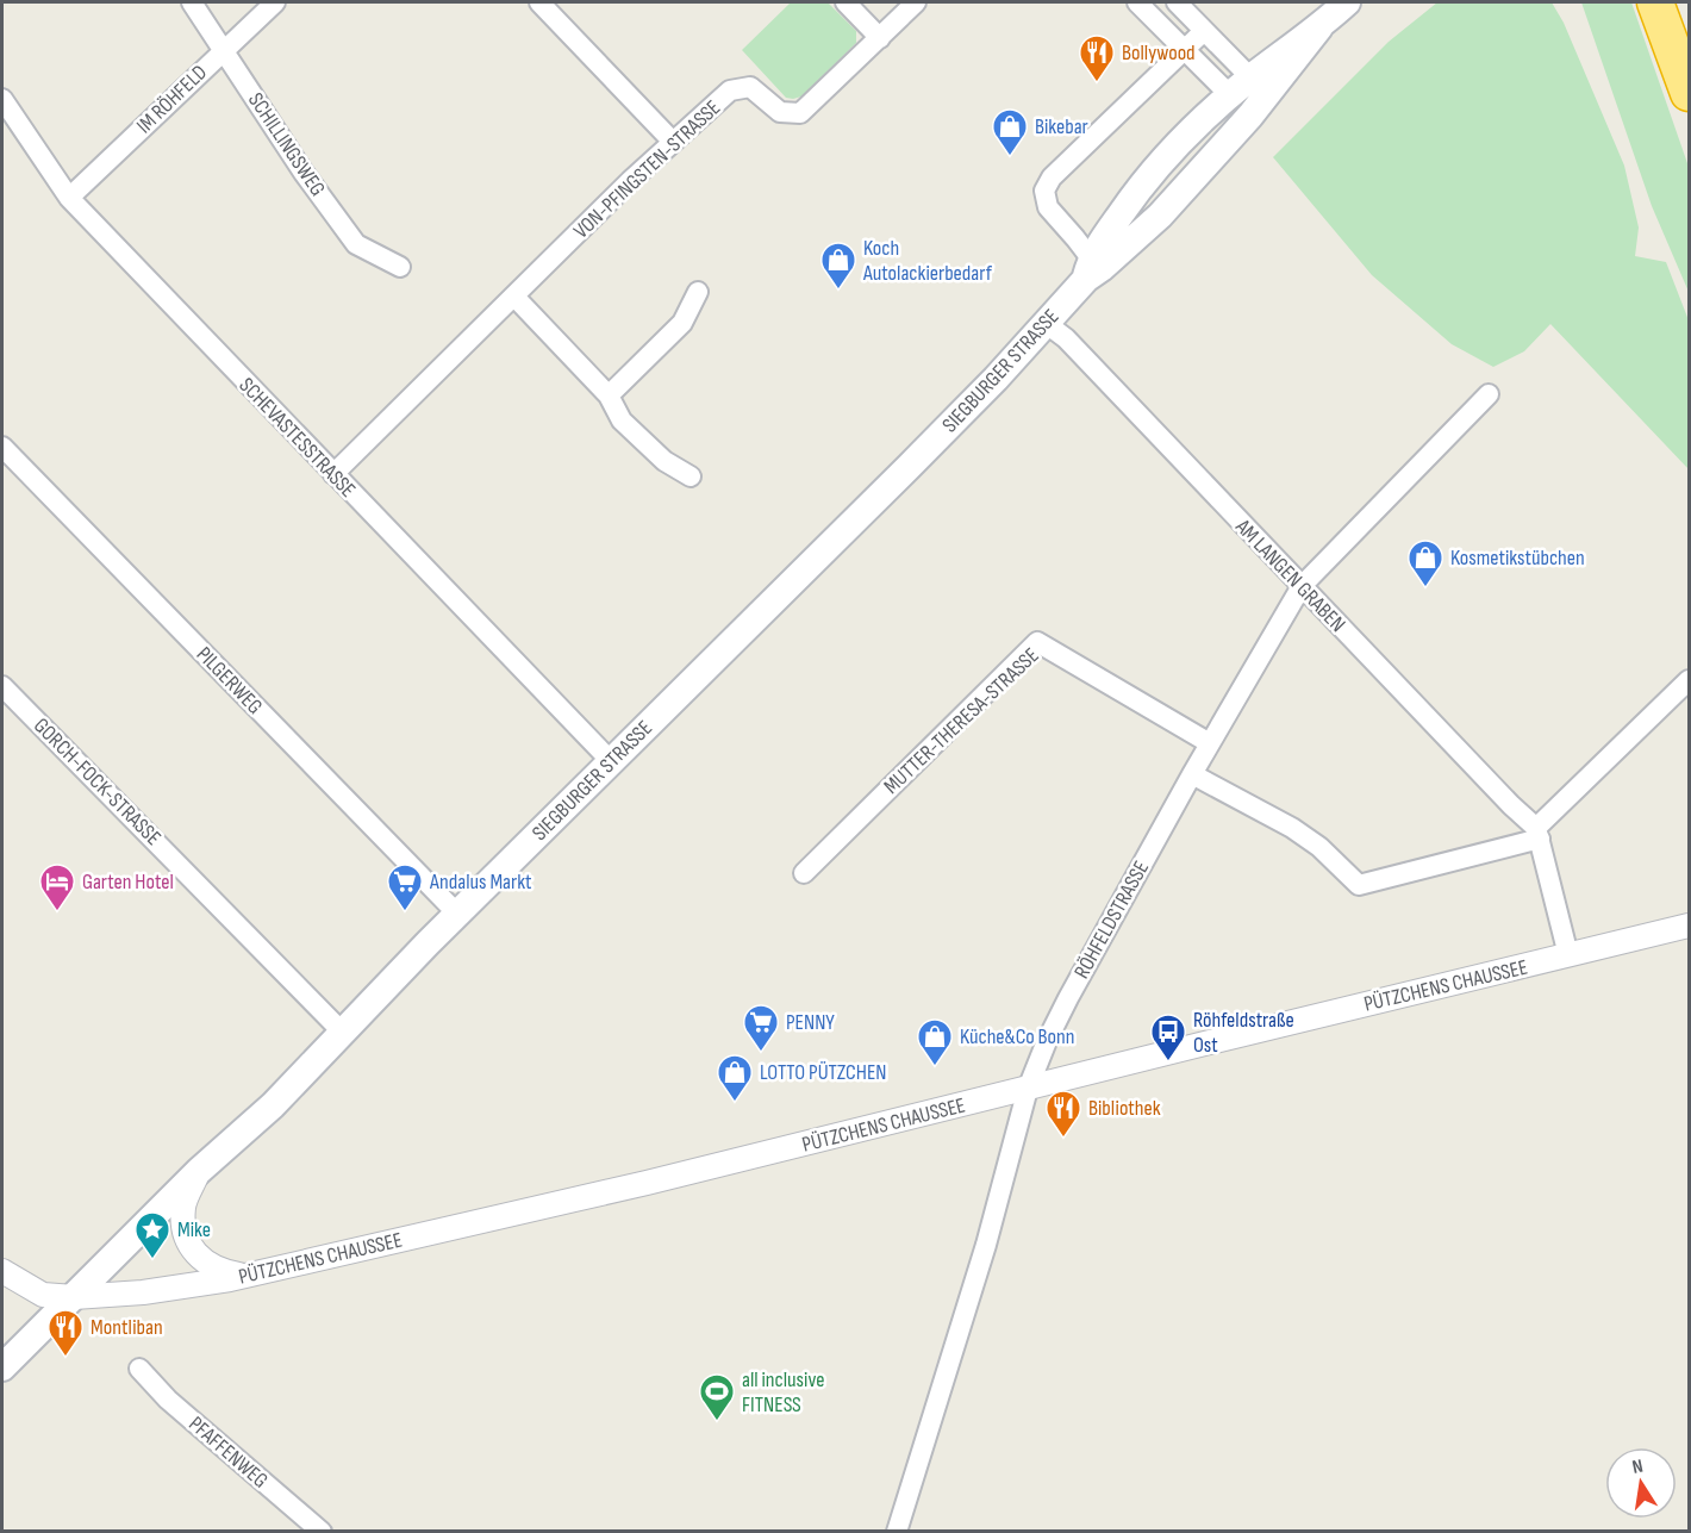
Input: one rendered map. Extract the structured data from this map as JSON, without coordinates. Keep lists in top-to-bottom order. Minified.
{"streets":{"main road":["SIEGBURGER STRASSE"],"street":["IM RÖHFELD","SCHILLINGSWEG","VON-PFINGSTEN-STRASSE","SCHEVASTESSTRASSE","AM LANGEN GRABEN","PILGERWEG","MUTTER-THERESA-STRASSE","GORCH-FOCK-STRASSE","RÖHFELDSTRASSE","PÜTZCHENS CHAUSSEE","PFAFFENWEG"]},"crossings":[["IM RÖHFELD","SCHILLINGSWEG"],["IM RÖHFELD","SCHEVASTESSTRASSE"],["VON-PFINGSTEN-STRASSE","SCHEVASTESSTRASSE"],["SIEGBURGER STRASSE","SCHEVASTESSTRASSE"],["SIEGBURGER STRASSE","AM LANGEN GRABEN"],["SIEGBURGER STRASSE","PILGERWEG"],["SIEGBURGER STRASSE","GORCH-FOCK-STRASSE"],["SIEGBURGER STRASSE","PÜTZCHENS CHAUSSEE"],["AM LANGEN GRABEN","RÖHFELDSTRASSE"],["MUTTER-THERESA-STRASSE","RÖHFELDSTRASSE"],["RÖHFELDSTRASSE","PÜTZCHENS CHAUSSEE"]],"places":{"restaurant":["Bollywood","Bibliothek","Montliban"],"shop":["Bikebar","Koch Autolackierbedarf","Kosmetikstübchen","Küche&Co Bonn","LOTTO PÜTZCHEN"],"hotel":["Garten Hotel"],"supermarket":["Andalus Markt","PENNY"],"bus stop":["Röhfeldstraße Ost"],"place":["Mike"],"sports":["all inclusive FITNESS"]},"north":"top"}
